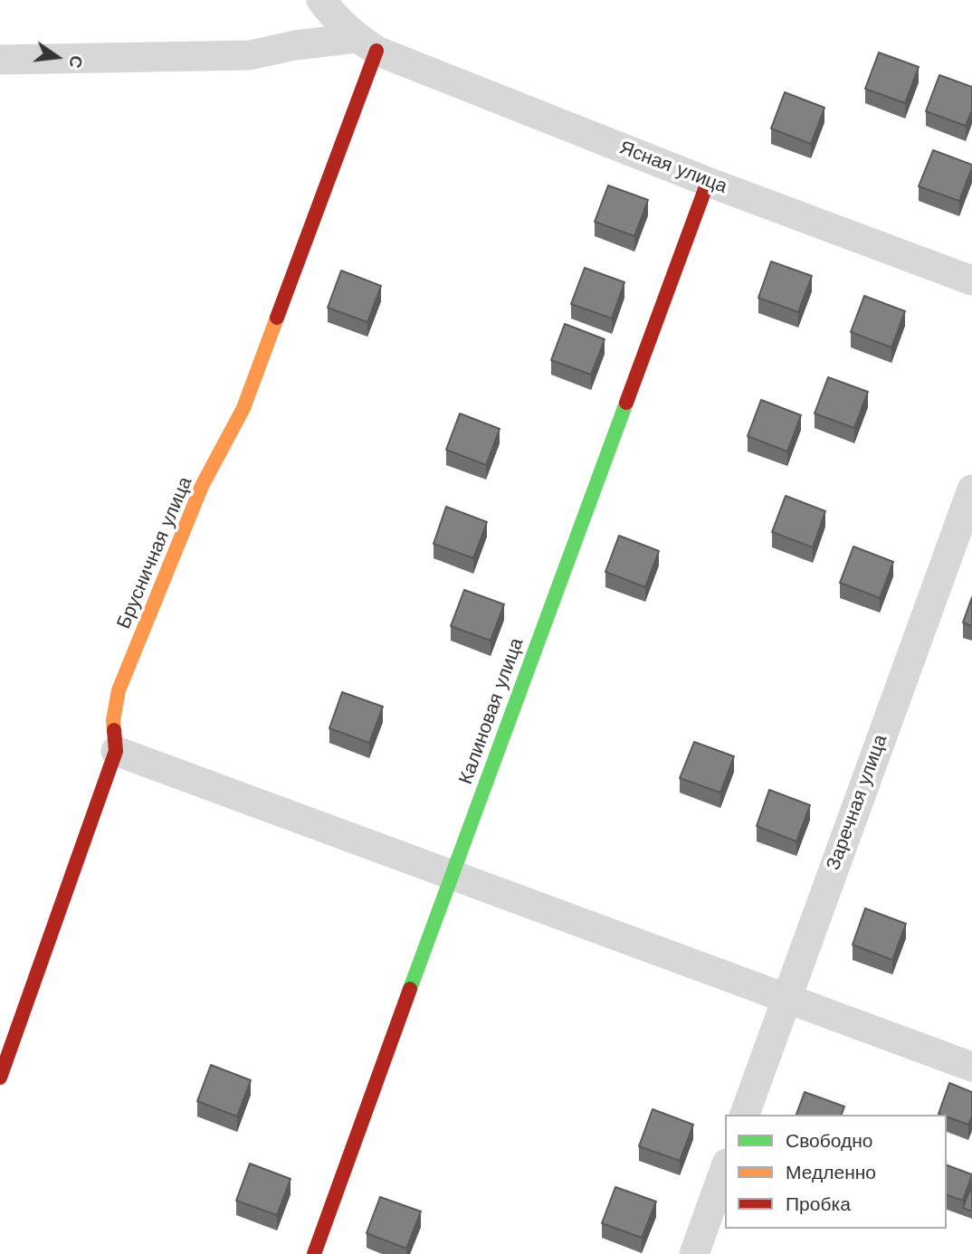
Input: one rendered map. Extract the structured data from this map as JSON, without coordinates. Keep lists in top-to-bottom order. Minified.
{"streets":{"street":["Ясная улица","Брусничная улица","Калиновая улица","Заречная улица"]},"crossings":[["Ясная улица","Брусничная улица"],["Ясная улица","Калиновая улица"]],"legend":["Свободно","Медленно","Пробка"],"north":"right"}
